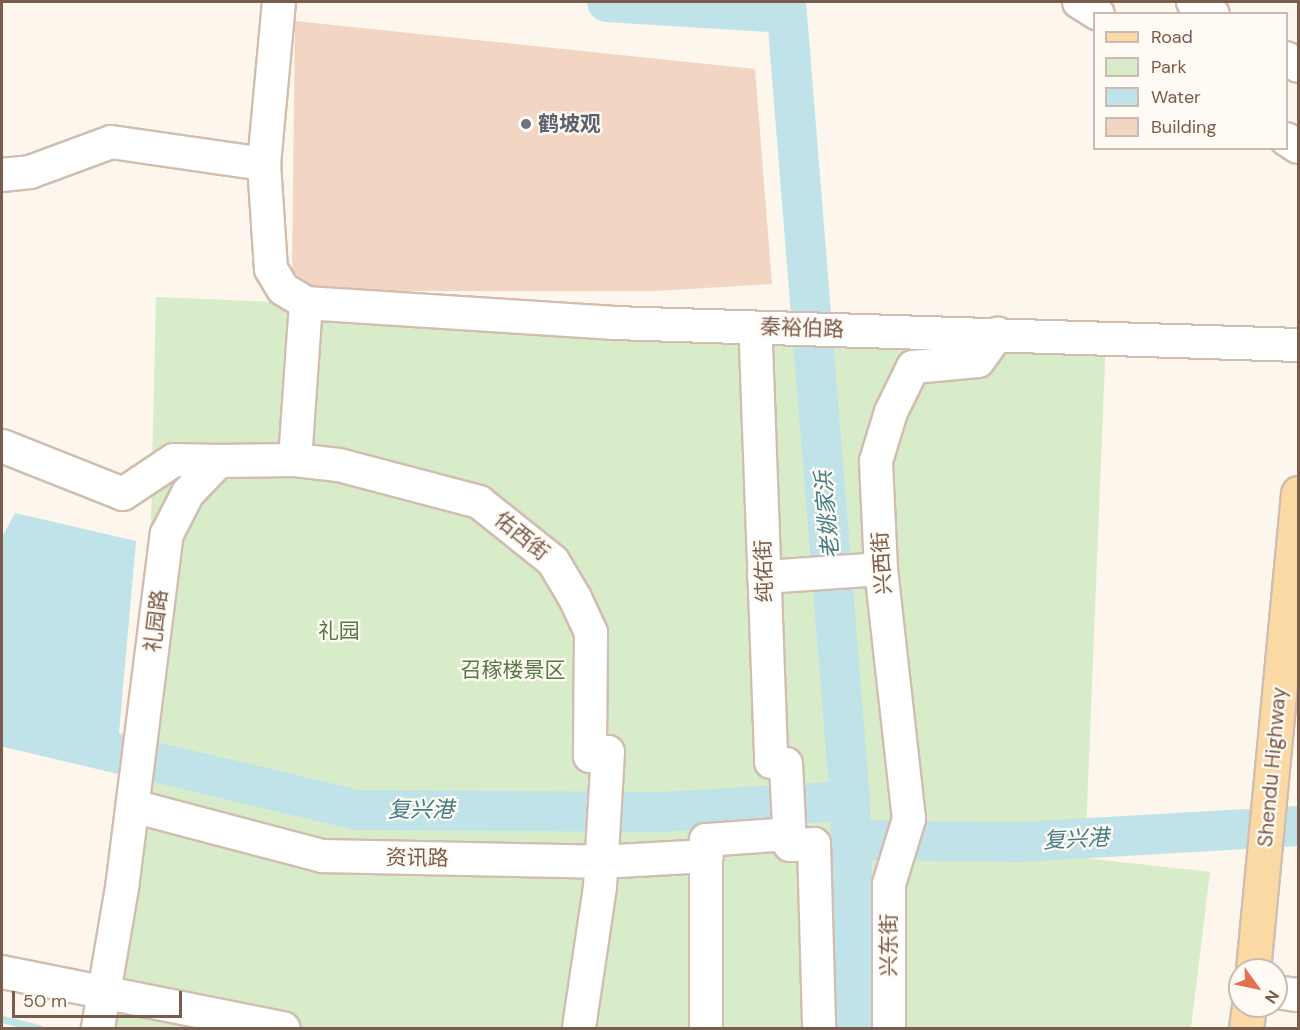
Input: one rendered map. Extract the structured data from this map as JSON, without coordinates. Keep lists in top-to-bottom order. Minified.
{"streets":{"main road":["Shendu Highway"],"street":["秦裕伯路","佑西街","兴西街","纯佑街","礼园路","资讯路","兴东街"]},"crossings":[["秦裕伯路","兴西街"],["佑西街","资讯路"],["兴西街","兴东街"],["礼园路","资讯路"]],"water":["老姚家浜","复兴港"],"parks":["礼园","召稼楼景区"],"places":["鹤坡观"],"legend":["Road","Park","Water","Building"],"scale_bar":"50 m","north":"bottom right"}
